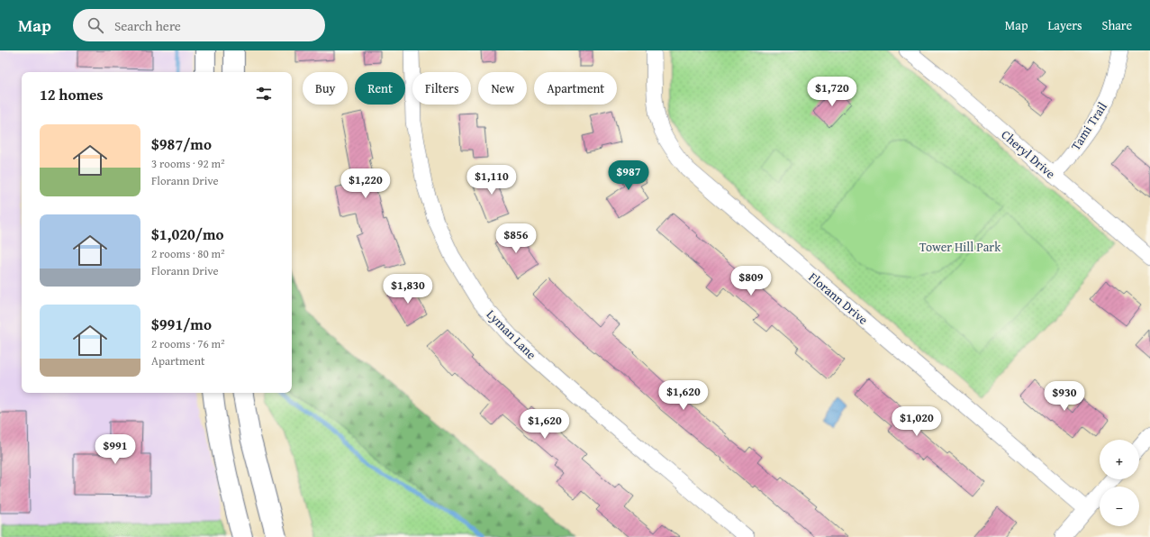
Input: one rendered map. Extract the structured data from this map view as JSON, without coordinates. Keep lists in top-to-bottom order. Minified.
{"streets":{"street":["Tami Trail","Cheryl Drive","Florann Drive","Lyman Lane"]},"crossings":[["Tami Trail","Cheryl Drive"]],"parks":["Tower Hill Park"],"page":{"header":"Map","search":"Search here","nav":["Map","Layers","Share"],"chip":["Buy","Rent","Filters","New","Apartment"],"heading":"12 homes","price":["$1,720","$987","$1,110","$1,220","$856","$809","$1,830","$1,620","$930","$1,020","$1,620","$991"],"list":[{"name":"$987/mo","note":"3 rooms · 92 m² · Florann Drive"},{"name":"$1,020/mo","note":"2 rooms · 80 m² · Florann Drive"},{"name":"$991/mo","note":"2 rooms · 76 m² · Apartment"}],"map_buttons":["+","−"]}}
